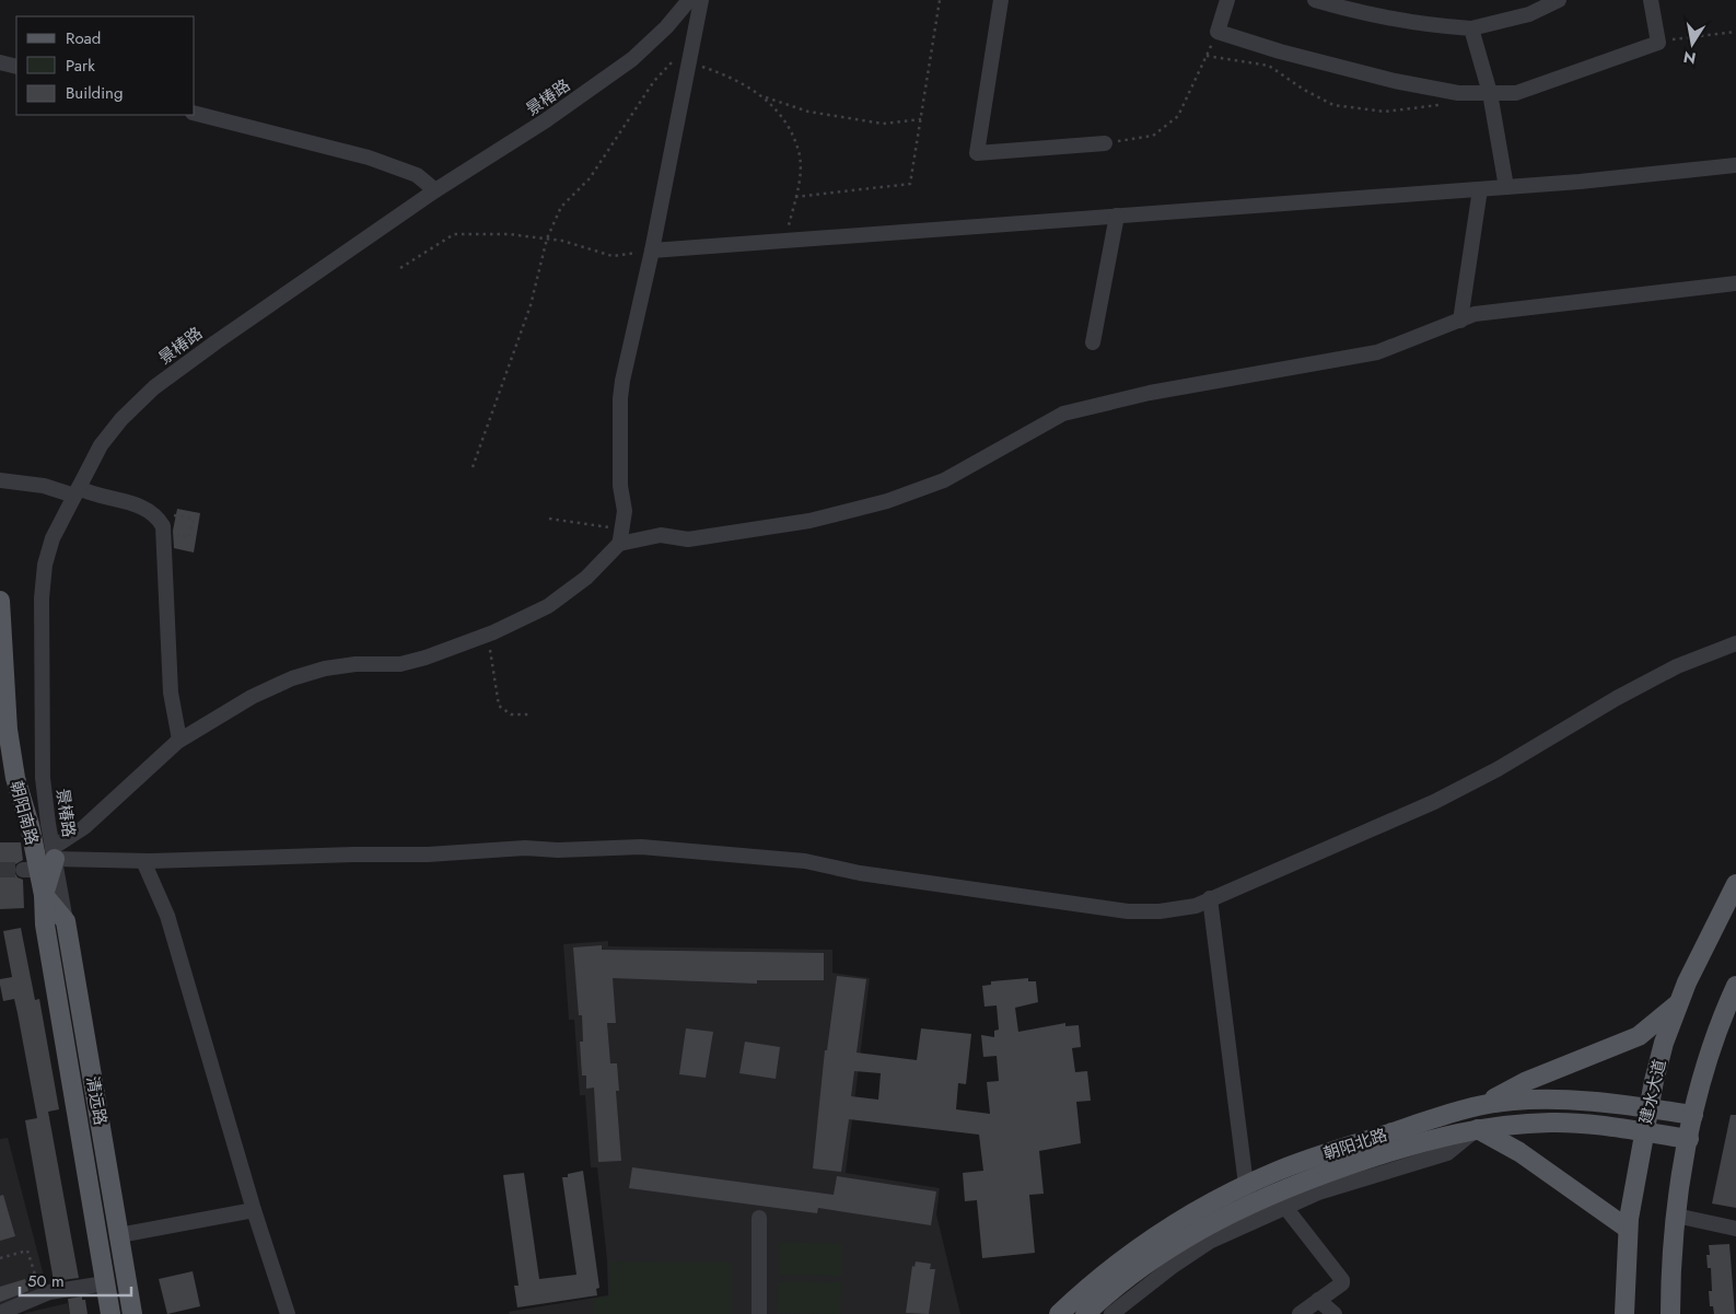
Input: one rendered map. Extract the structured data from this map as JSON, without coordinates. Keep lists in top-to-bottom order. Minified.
{"streets":{"main road":["朝阳南路","建水大道","清远路","朝阳北路"],"street":["景椿路"]},"crossings":[["景椿路","清远路"],["朝阳南路","清远路"],["建水大道","朝阳北路"]],"legend":["Road","Park","Building"],"scale_bar":"50 m","north":"bottom"}
